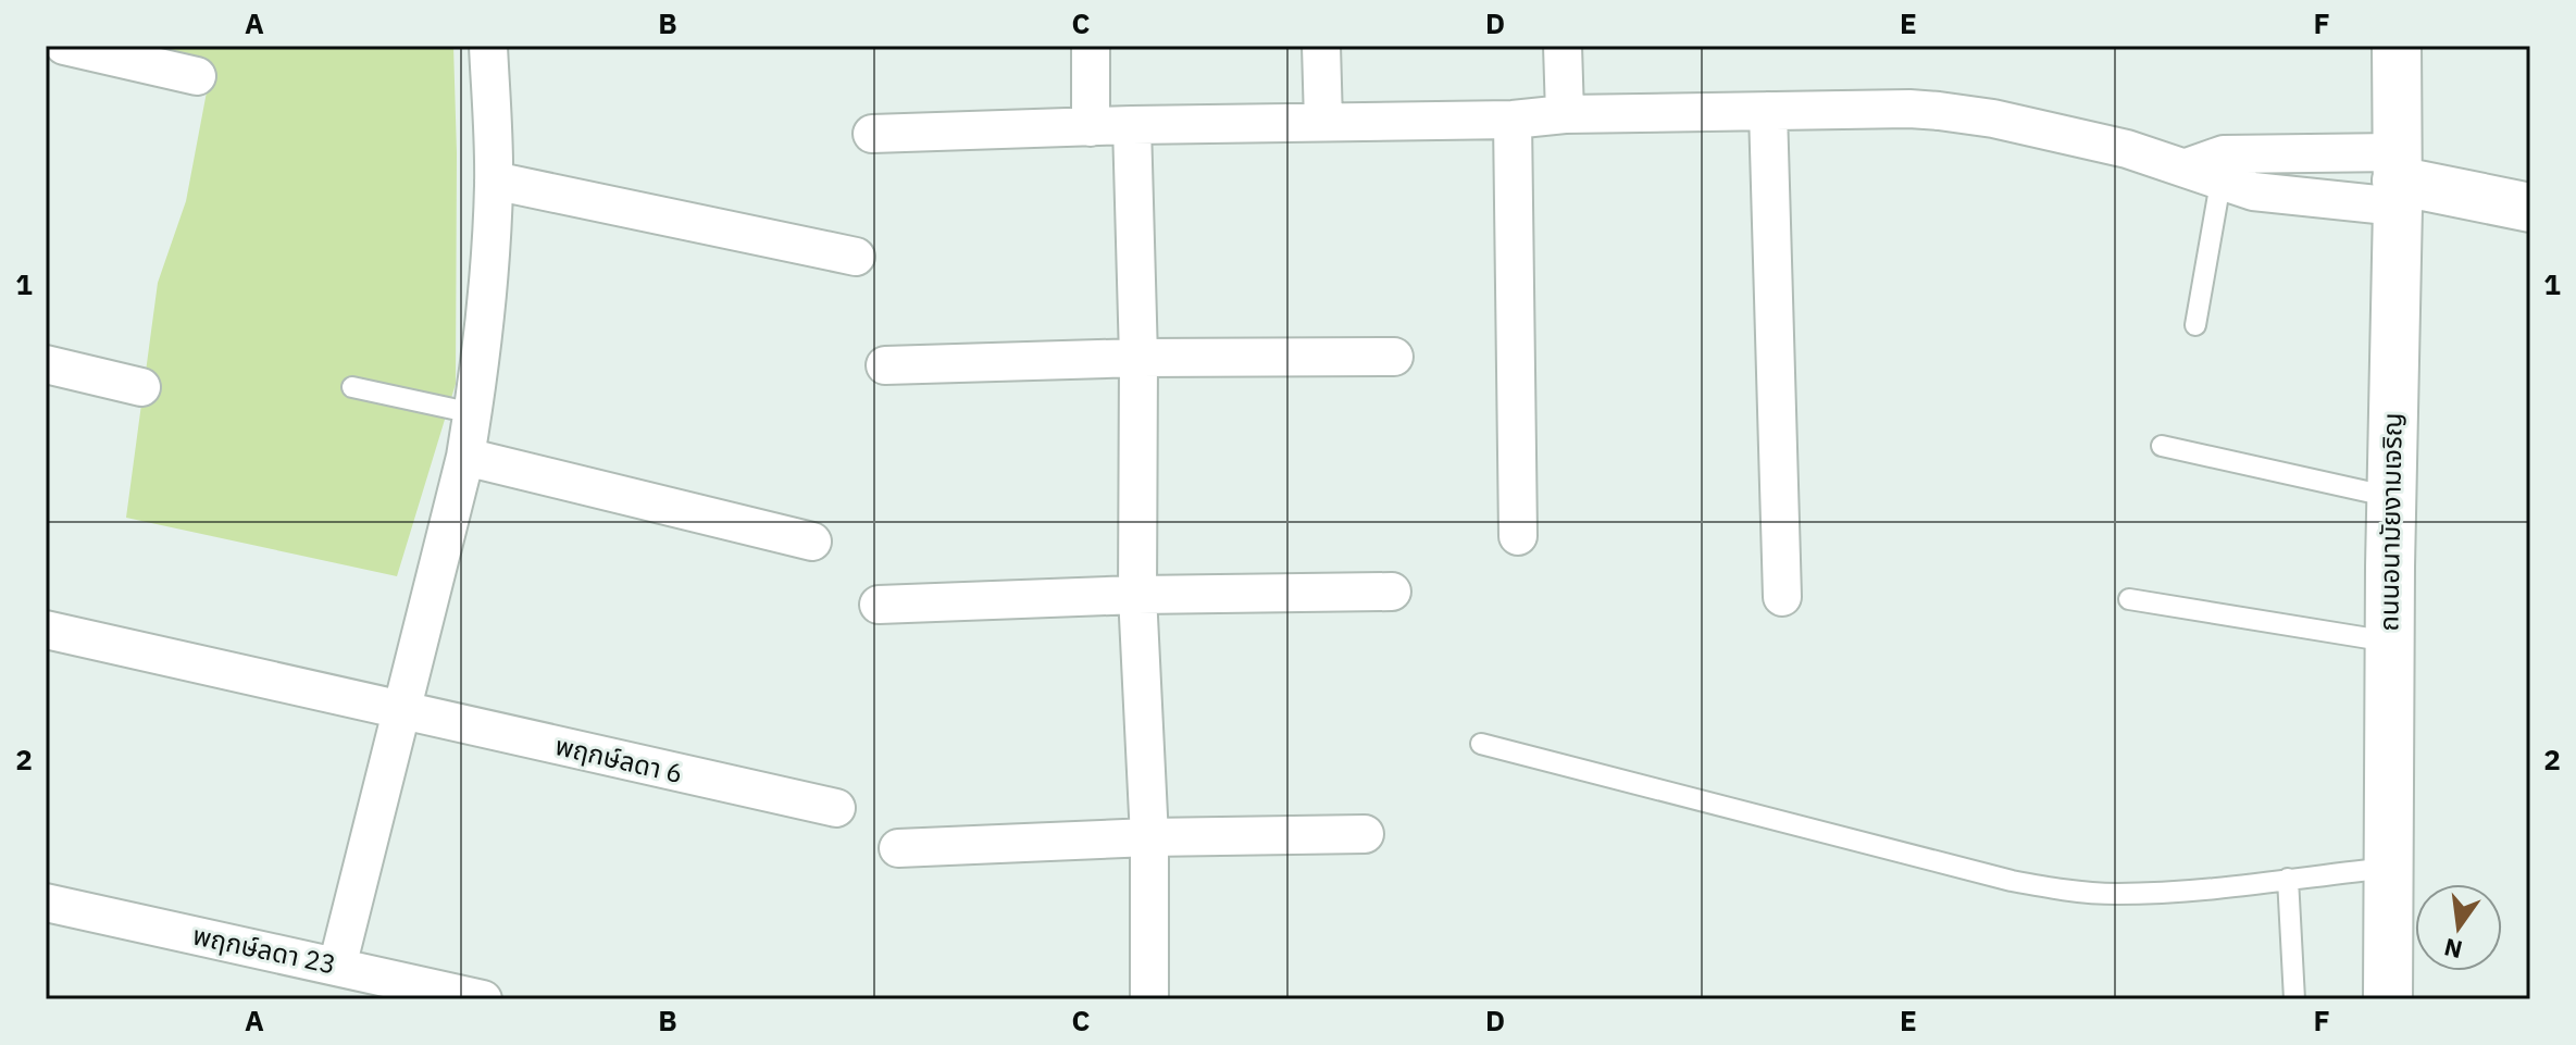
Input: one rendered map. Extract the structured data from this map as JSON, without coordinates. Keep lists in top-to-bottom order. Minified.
{"streets":{"street":["ถนนอนามัยงามเจริญ","พฤกษ์ลดา 6","พฤกษ์ลดา 23"]},"north":"bottom","grid":{"columns":["A","B","C","D","E","F"],"rows":["1","2"]}}
